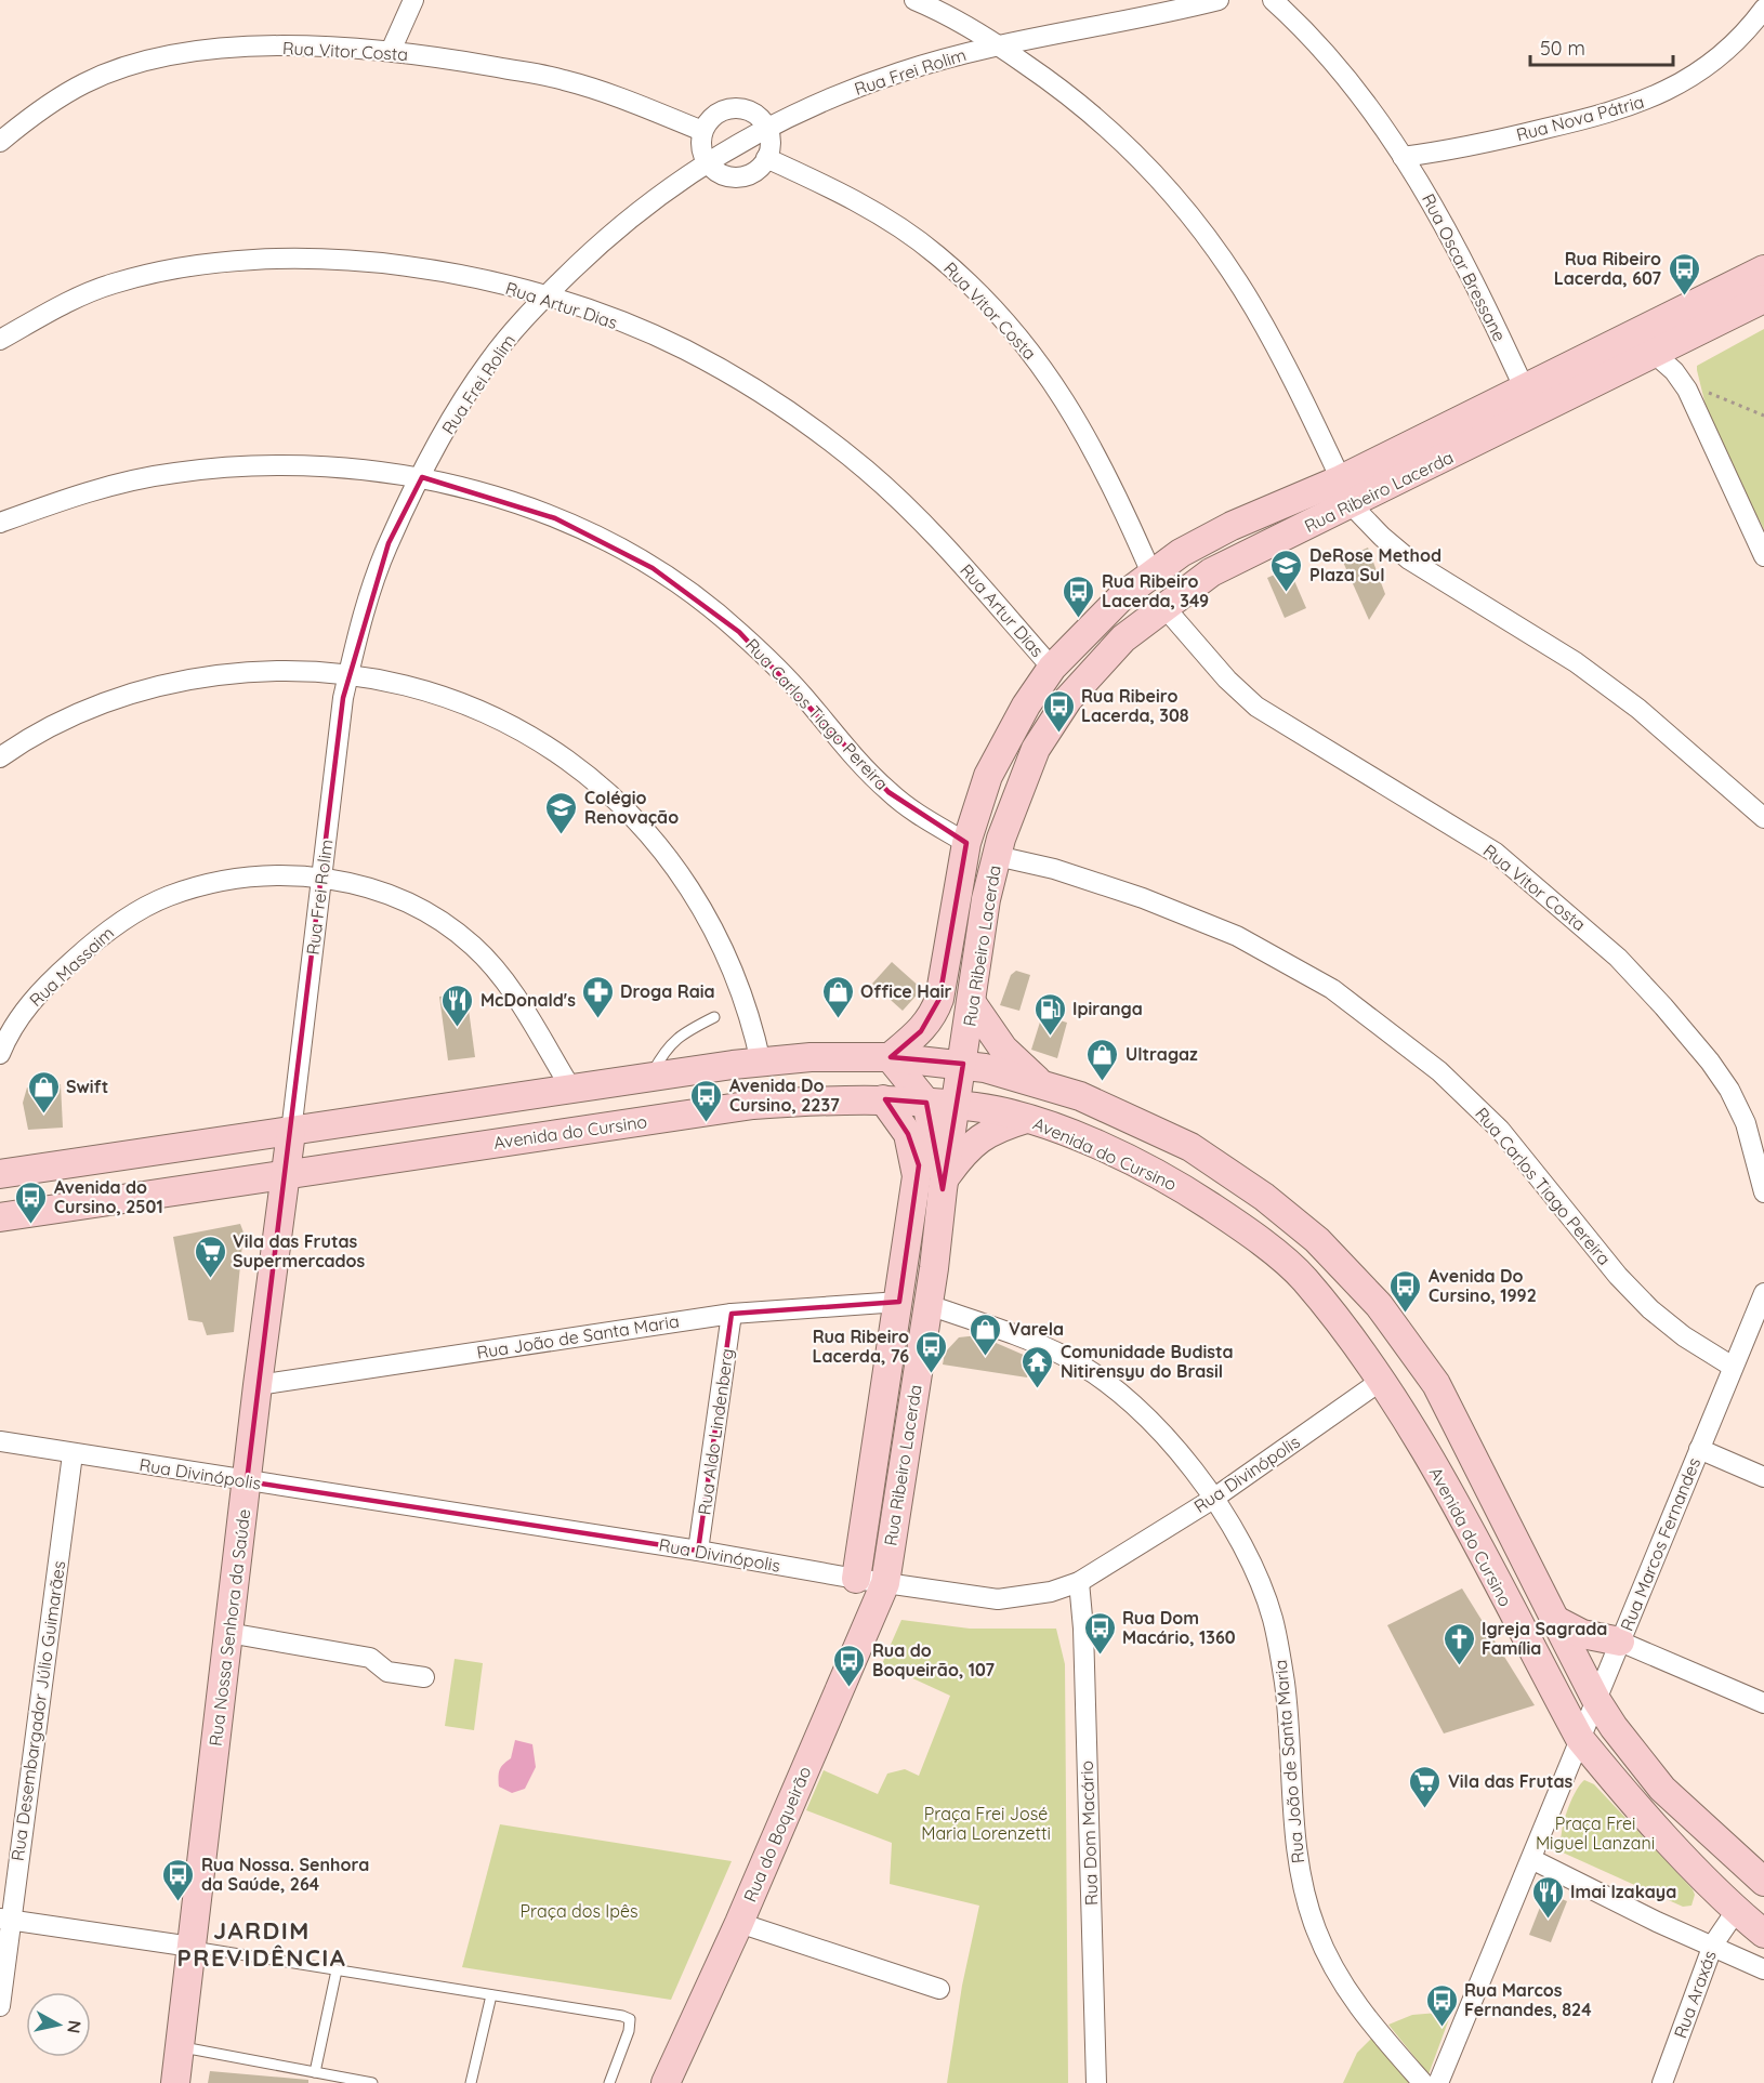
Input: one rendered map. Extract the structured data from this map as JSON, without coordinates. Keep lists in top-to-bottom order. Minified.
{"streets":{"main road":["Rua Frei Rolim","Rua Ribeiro Lacerda","Avenida do Cursino","Rua Nossa Senhora da Saúde","Rua do Boqueirão"],"street":["Rua Vitor Costa","Rua Nova Pátria","Rua Oscar Bressane","Rua Artur Dias","Rua Carlos Tiago Pereira","Rua Massaim","Rua João de Santa Maria","Rua Aldo Lindenberg","Rua Divinópolis","Rua Marcos Fernandes","Rua Desembargador Júlio Guimarães","Rua Dom Macário","Rua Araxás"]},"crossings":[["Rua Vitor Costa","Rua Ribeiro Lacerda"],["Rua Frei Rolim","Rua Artur Dias"],["Rua Frei Rolim","Rua Carlos Tiago Pereira"],["Rua Frei Rolim","Rua Massaim"],["Rua Frei Rolim","Avenida do Cursino"],["Rua Frei Rolim","Rua Nossa Senhora da Saúde"],["Rua Nova Pátria","Rua Oscar Bressane"],["Rua Oscar Bressane","Rua Ribeiro Lacerda"],["Rua Artur Dias","Rua Ribeiro Lacerda"],["Rua Ribeiro Lacerda","Rua Carlos Tiago Pereira"],["Rua Ribeiro Lacerda","Avenida do Cursino"],["Rua Ribeiro Lacerda","Rua João de Santa Maria"],["Rua Ribeiro Lacerda","Rua Divinópolis"],["Rua Ribeiro Lacerda","Rua do Boqueirão"],["Rua Carlos Tiago Pereira","Rua Marcos Fernandes"],["Rua Massaim","Avenida do Cursino"],["Avenida do Cursino","Rua Divinópolis"],["Avenida do Cursino","Rua Marcos Fernandes"],["Avenida do Cursino","Rua Nossa Senhora da Saúde"],["Avenida do Cursino","Rua Araxás"],["Rua João de Santa Maria","Rua Aldo Lindenberg"],["Rua João de Santa Maria","Rua Divinópolis"],["Rua João de Santa Maria","Rua Nossa Senhora da Saúde"],["Rua Aldo Lindenberg","Rua Divinópolis"],["Rua Divinópolis","Rua Nossa Senhora da Saúde"],["Rua Divinópolis","Rua Desembargador Júlio Guimarães"],["Rua Divinópolis","Rua Dom Macário"],["Rua Divinópolis","Rua do Boqueirão"]],"districts":["JARDIM PREVIDÊNCIA"],"parks":["Praça Frei José Maria Lorenzetti","Praça Frei Miguel Lanzani","Praça dos Ipês"],"places":{"bus stop":["Rua Ribeiro Lacerda, 607","Rua Ribeiro Lacerda, 349","Rua Ribeiro Lacerda, 308","Avenida Do Cursino, 2237","Avenida do Cursino, 2501","Avenida Do Cursino, 1992","Rua Ribeiro Lacerda, 76","Rua Dom Macário, 1360","Rua do Boqueirão, 107","Rua Nossa. Senhora da Saúde, 264","Rua Marcos Fernandes, 824"],"school or university":["DeRose Method Plaza Sul","Colégio Renovação"],"pharmacy":["Droga Raia"],"shop":["Office Hair","Ultragaz","Swift","Varela"],"restaurant":["McDonald's","Imai Izakaya"],"fuel station":["Ipiranga"],"supermarket":["Vila das Frutas Supermercados","Vila das Frutas"],"temple":["Comunidade Budista Nitirensyu do Brasil"],"church":["Igreja Sagrada Família"]},"scale_bar":"50 m","north":"right"}
